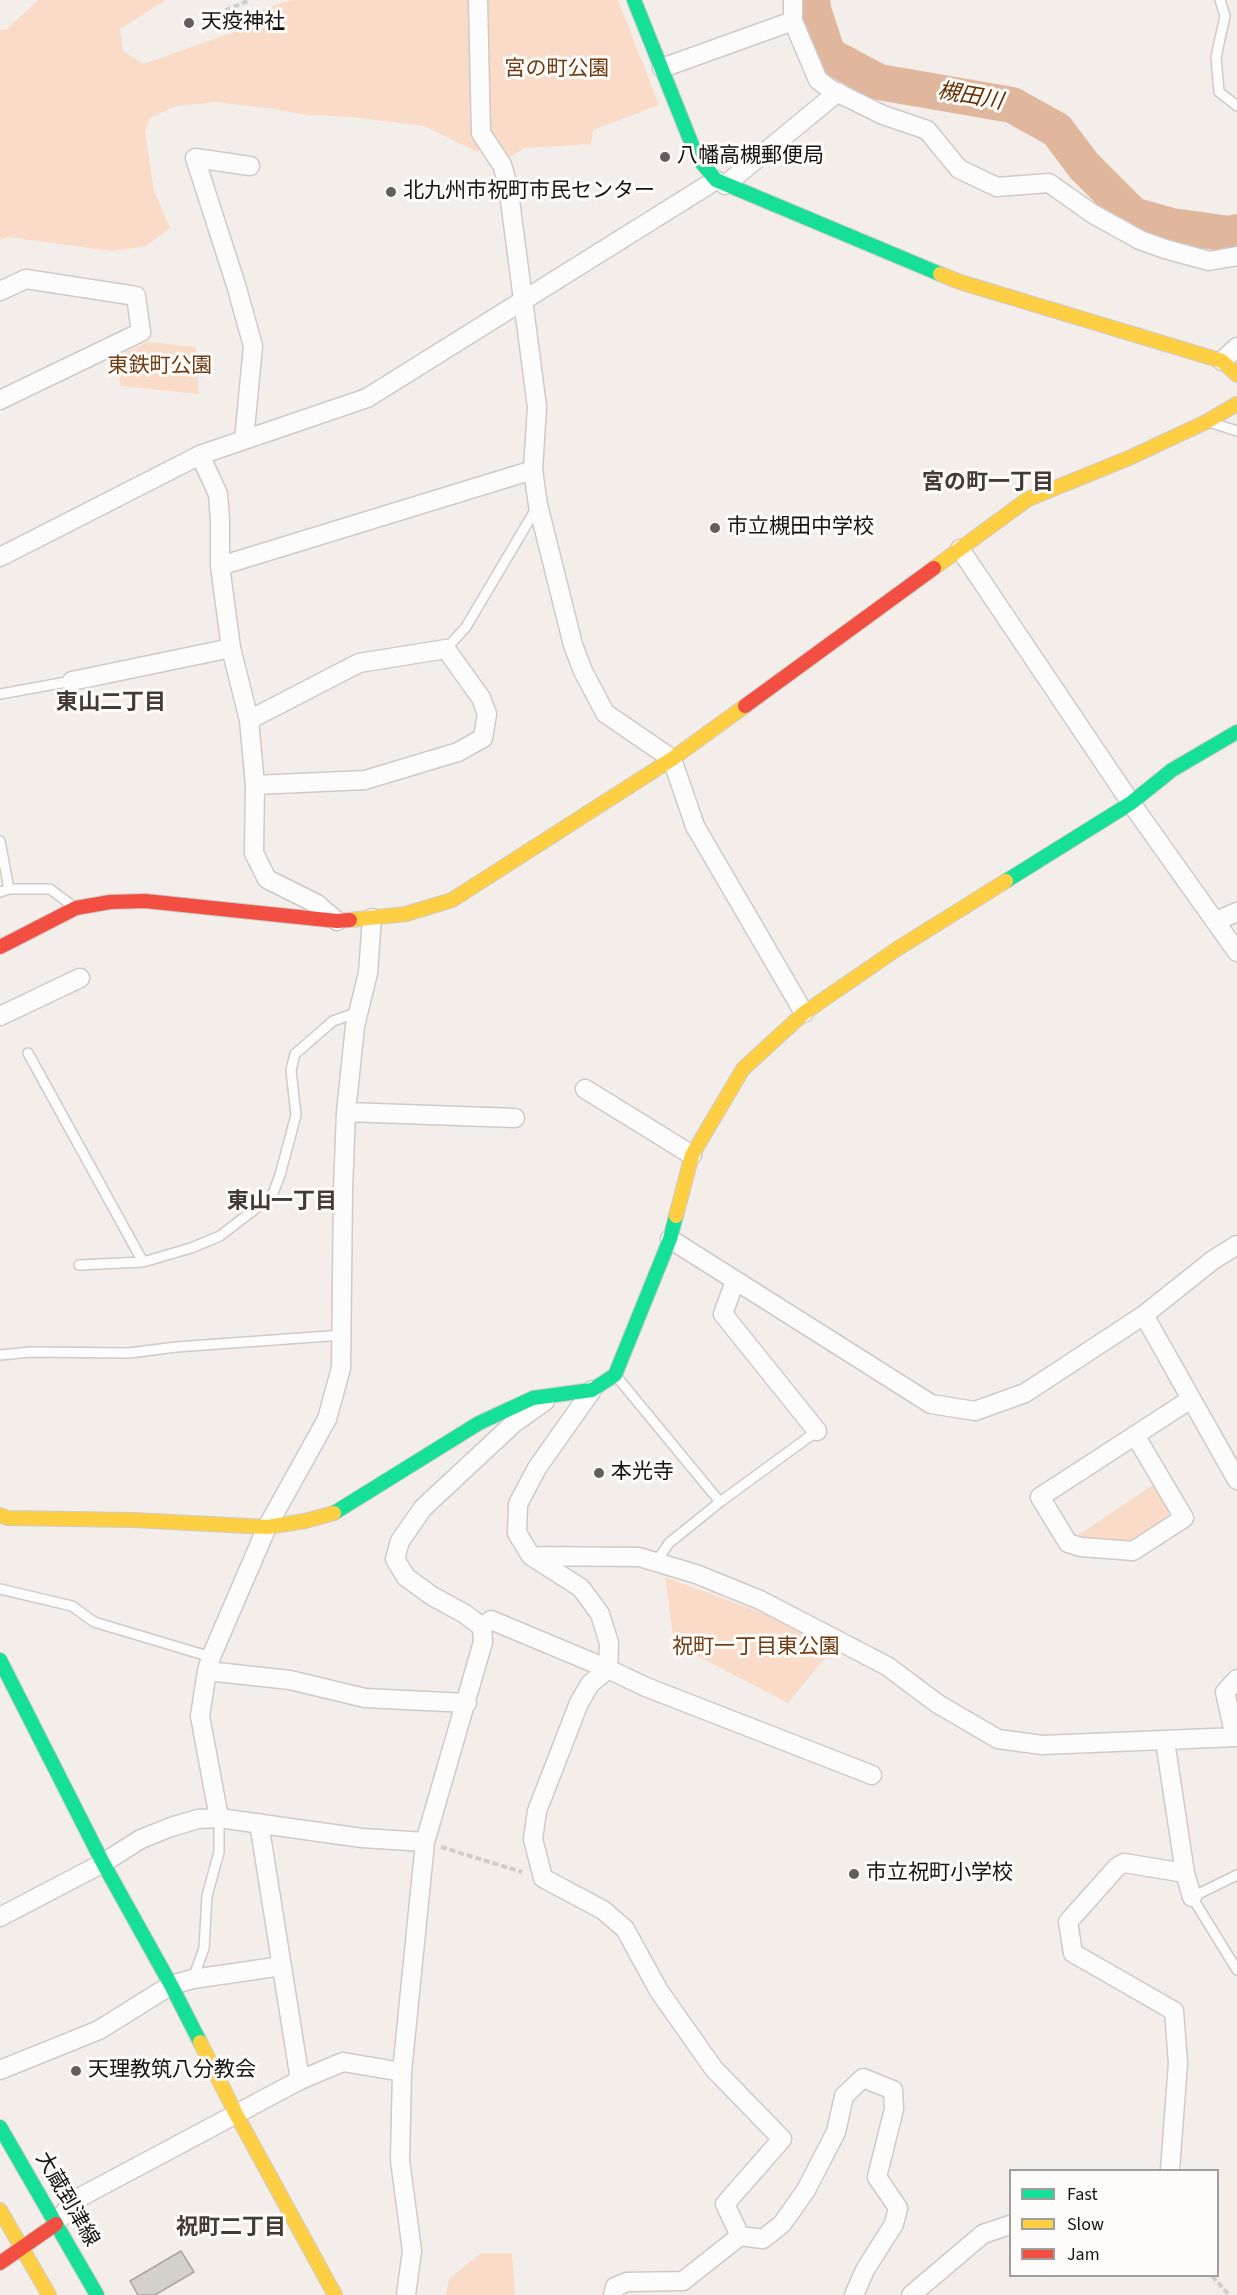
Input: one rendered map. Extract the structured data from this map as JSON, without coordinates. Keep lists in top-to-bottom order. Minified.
{"streets":{"street":["大蔵到津線"]},"districts":["宮の町一丁目","東山二丁目","東山一丁目","祝町二丁目"],"water":["槻田川"],"parks":["宮の町公園","東鉄町公園","祝町一丁目東公園"],"places":["天疫神社","八幡高槻郵便局","北九州市祝町市民センター","市立槻田中学校","本光寺","市立祝町小学校","天理教筑八分教会"],"legend":["Fast","Slow","Jam"]}
